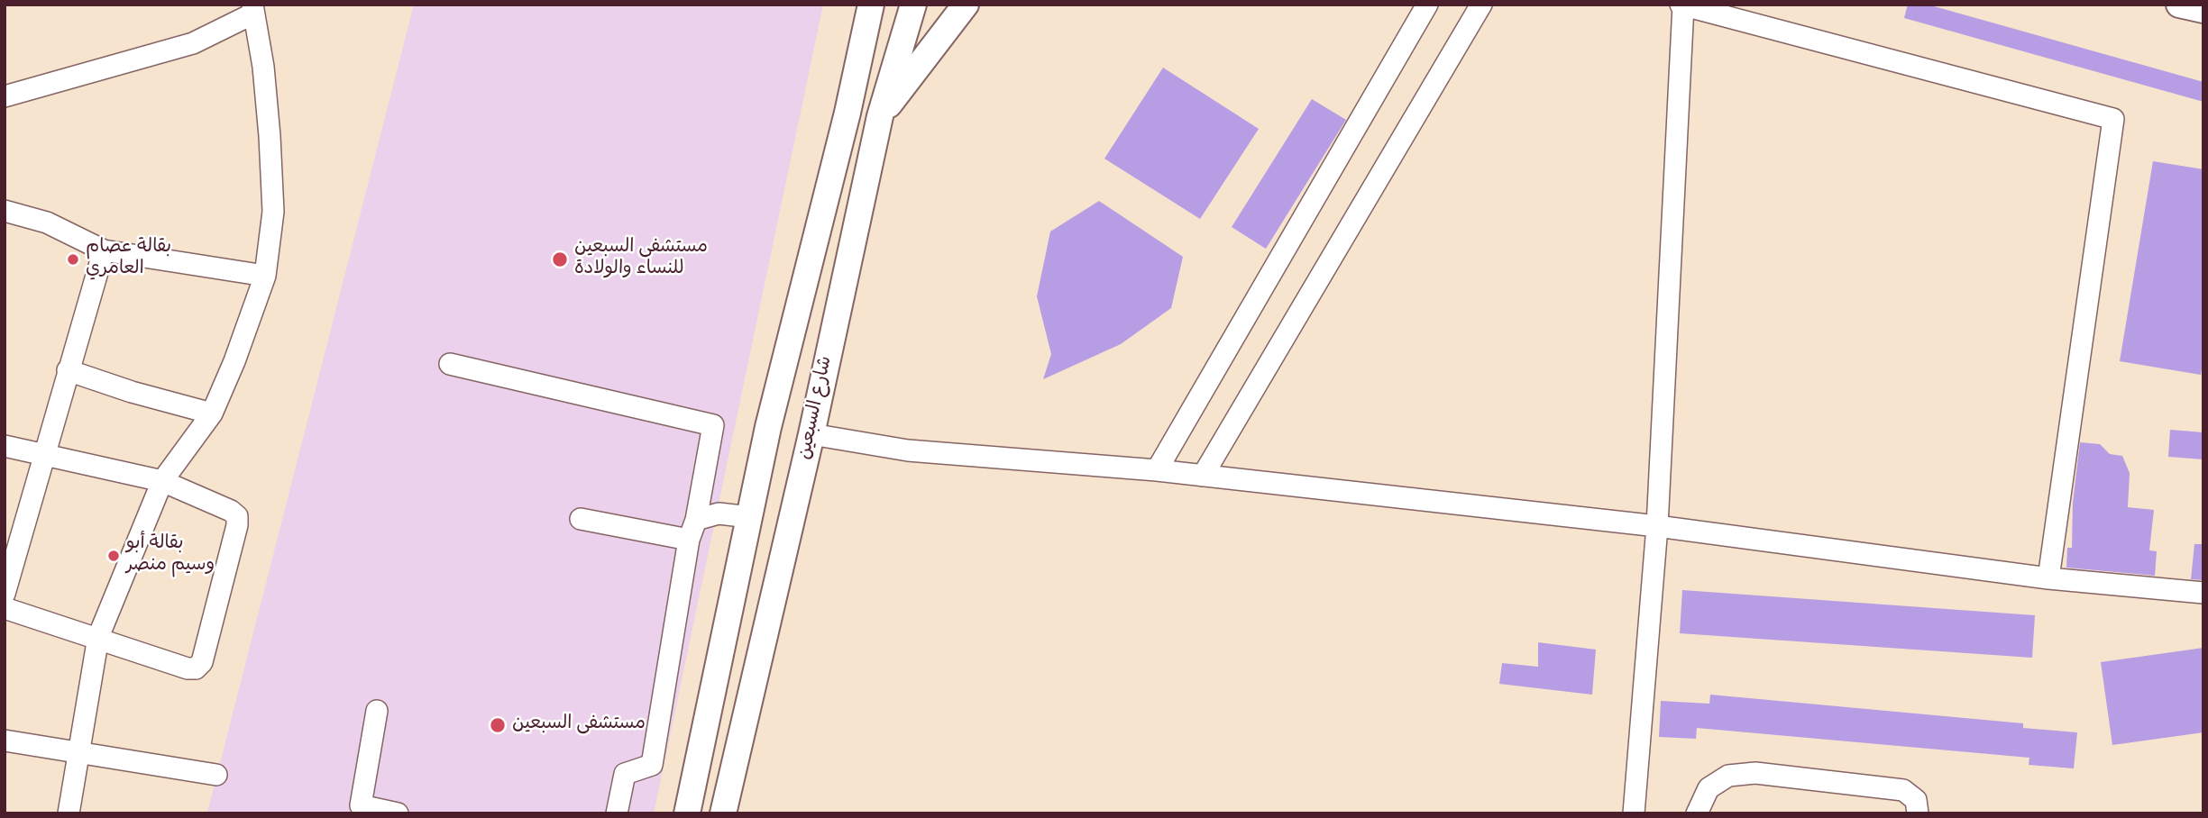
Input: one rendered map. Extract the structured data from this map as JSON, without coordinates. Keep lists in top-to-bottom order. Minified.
{"streets":{"main road":["شارع السبعين"]},"places":["بقالة عصام العامري","مستشفى السبعين للنساء والولادة","بقالة أبو وسيم منصر","مستشفى السبعين"]}
